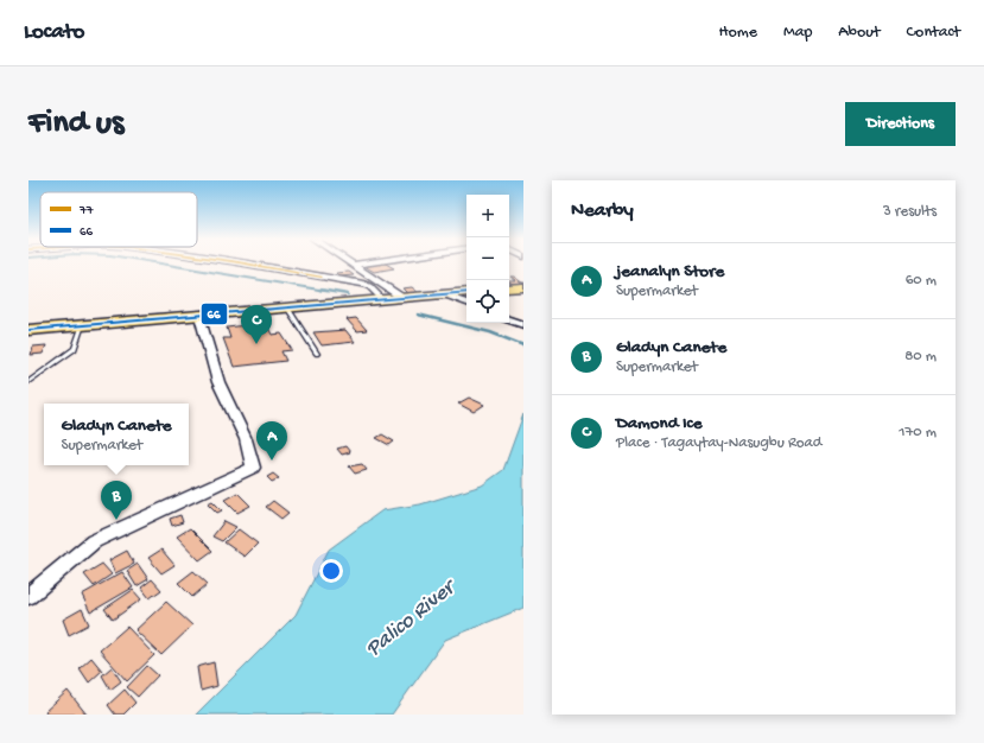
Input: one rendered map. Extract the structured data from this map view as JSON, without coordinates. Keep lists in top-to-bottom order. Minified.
{"water":["Palico River"],"lines":["transit line 77","transit line 66"],"legend":["77","66"],"page":{"header":"Locato","nav":["Home","Map","About","Contact"],"buttons":"Directions","title":"Find us","heading":["Nearby","3 results"],"map_buttons":["+","−"],"list":[{"mark":"A","name":"jeanalyn Store","note":"Supermarket","value":"60 m"},{"mark":"B","name":"Gladyn Canete","note":"Supermarket","value":"80 m"},{"mark":"C","name":"Damond Ice","note":"Place · Tagaytay-Nasugbu Road","value":"170 m"}],"pins":["C","A","B"],"popup":["Gladyn Canete","Supermarket"]}}
